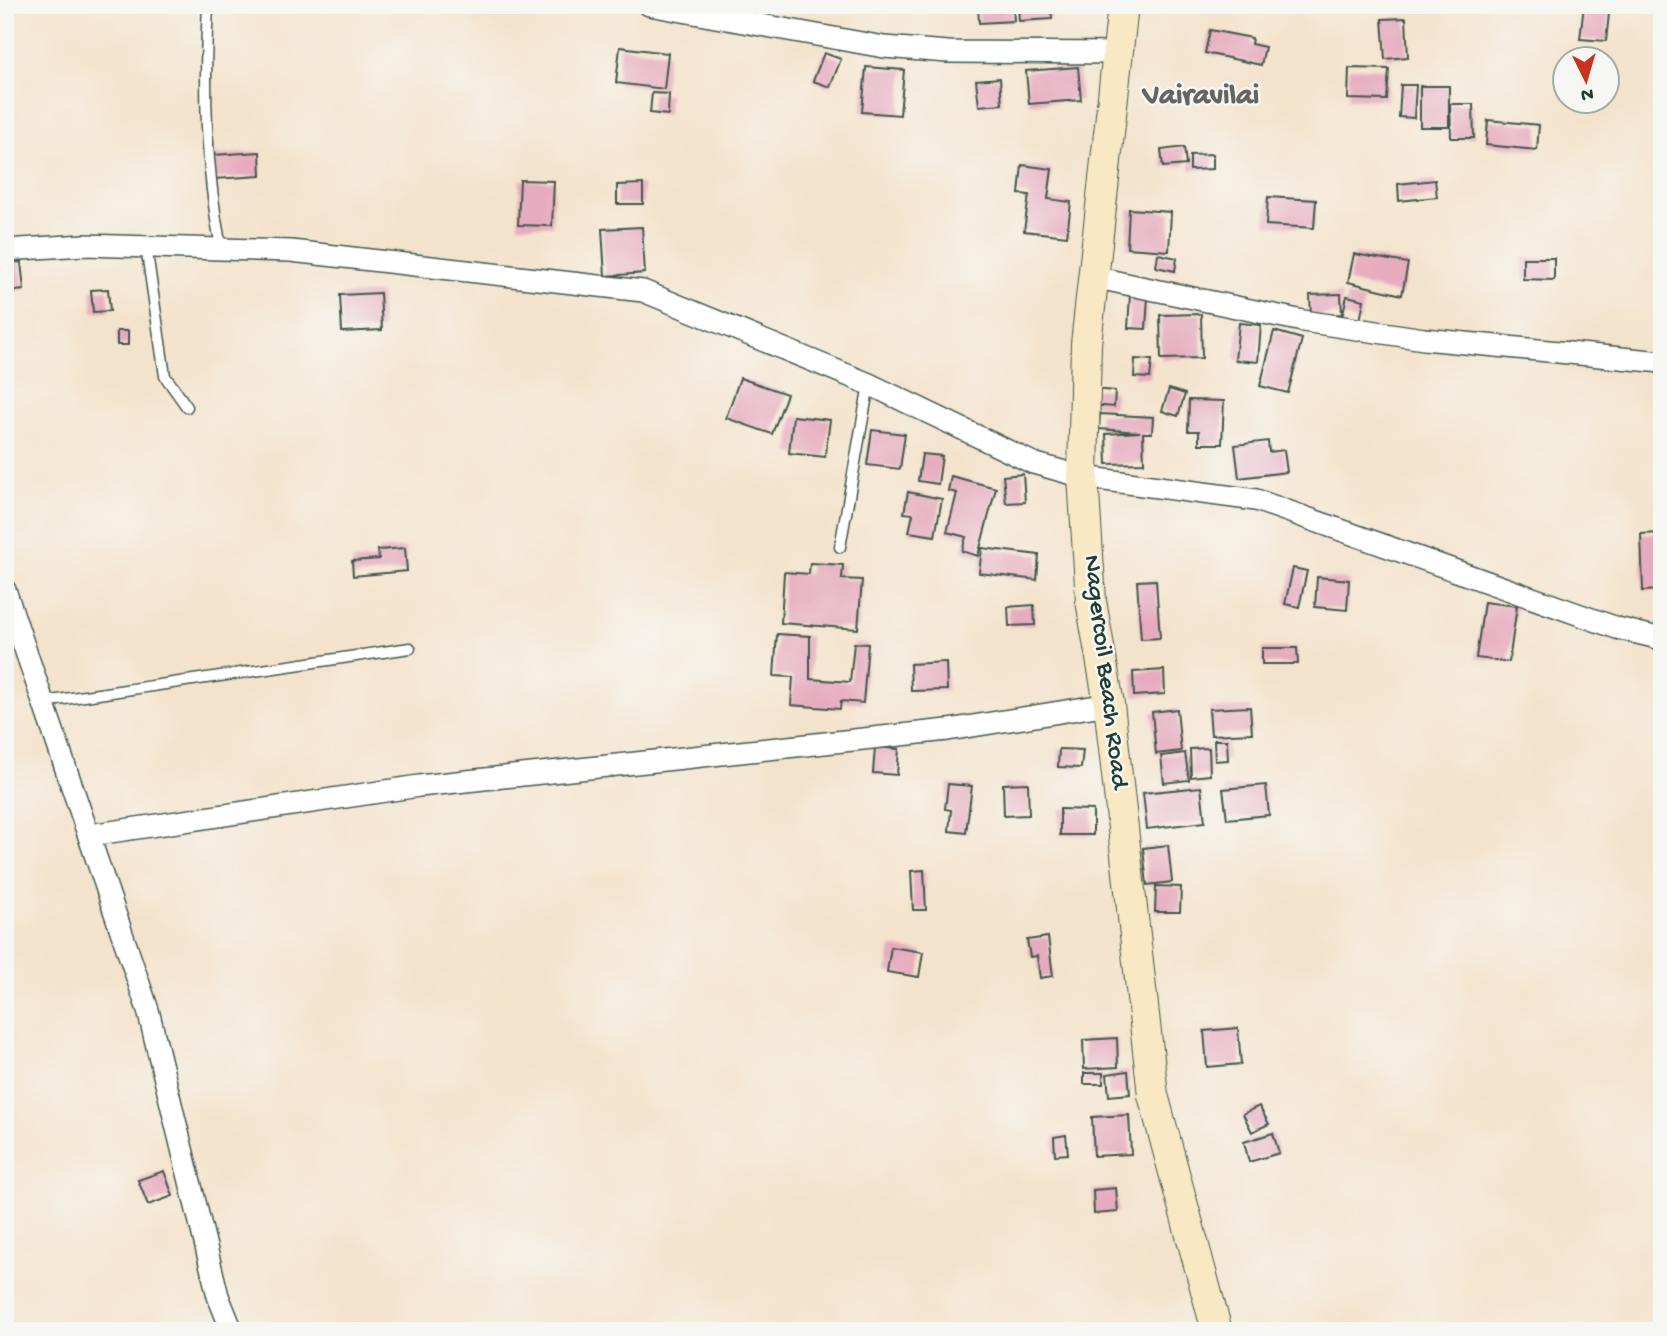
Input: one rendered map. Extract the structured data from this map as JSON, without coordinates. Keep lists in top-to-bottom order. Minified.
{"streets":{"main road":["Nagercoil Beach Road"]},"districts":["Vairavilai"],"north":"bottom"}
